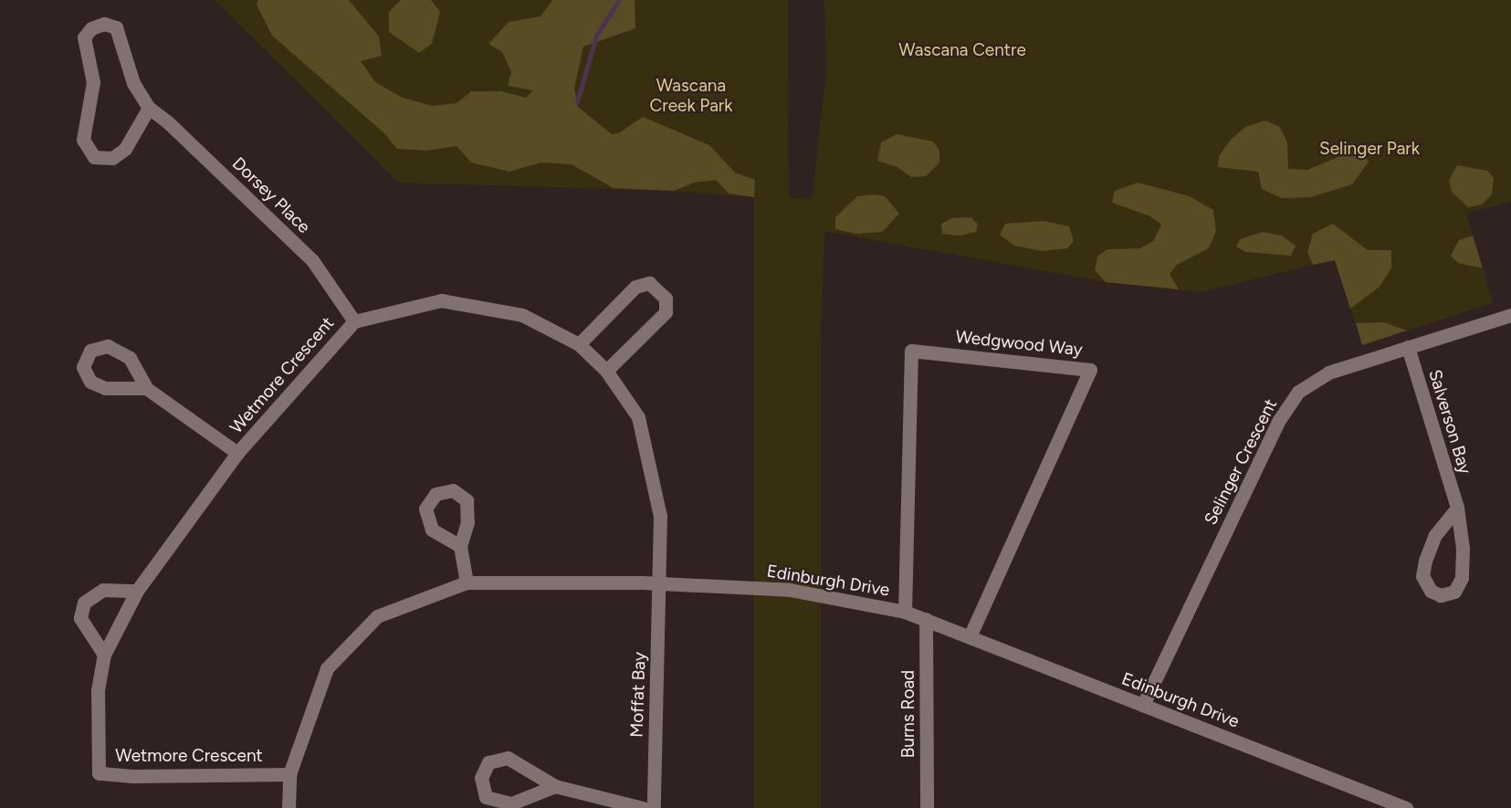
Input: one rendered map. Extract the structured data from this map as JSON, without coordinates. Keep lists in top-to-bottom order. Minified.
{"streets":{"street":["Dorsey Place","Wedgwood Way","Wetmore Crescent","Salverson Bay","Selinger Crescent","Edinburgh Drive","Moffat Bay","Burns Road"]},"crossings":[["Dorsey Place","Wetmore Crescent"],["Wedgwood Way","Edinburgh Drive"],["Wetmore Crescent","Edinburgh Drive"],["Wetmore Crescent","Moffat Bay"],["Salverson Bay","Selinger Crescent"],["Selinger Crescent","Edinburgh Drive"],["Edinburgh Drive","Moffat Bay"],["Edinburgh Drive","Burns Road"]],"parks":["Wascana Centre","Wascana Creek Park","Selinger Park"]}
